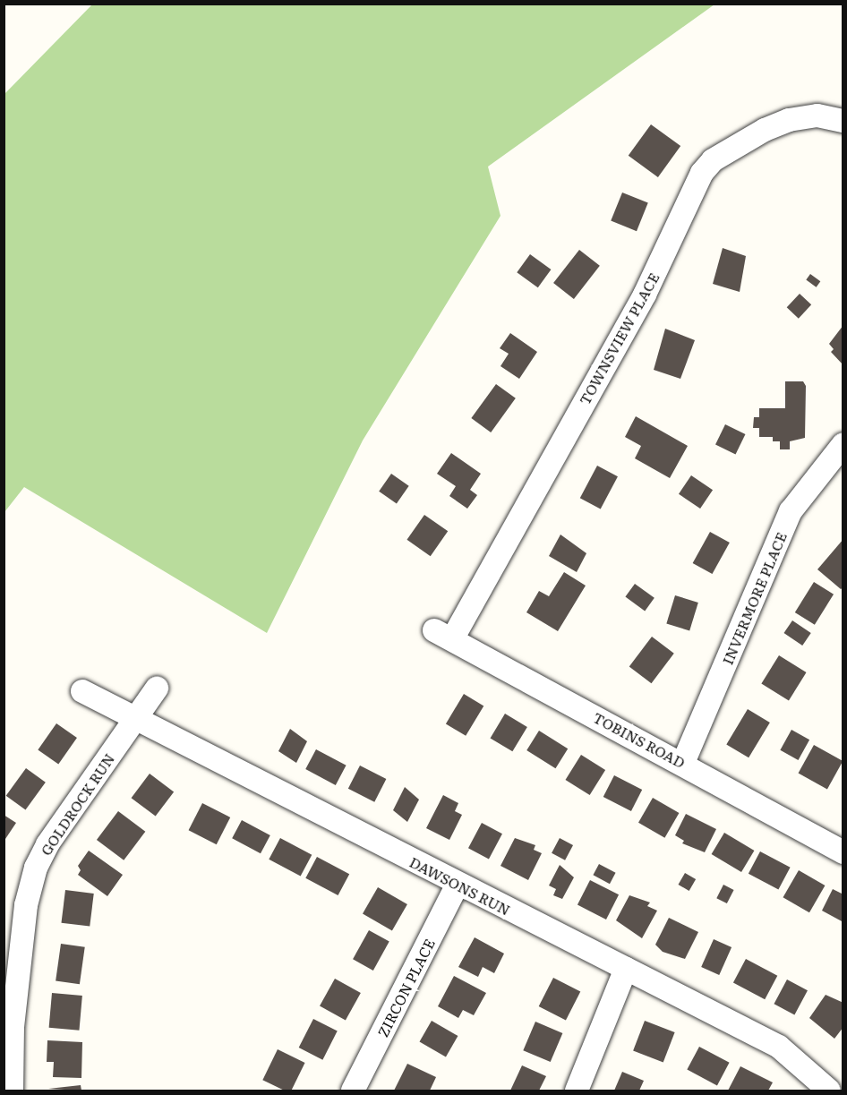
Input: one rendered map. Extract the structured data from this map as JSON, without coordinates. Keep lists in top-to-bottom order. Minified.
{"streets":{"street":["TOWNSVIEW PLACE","INVERMORE PLACE","TOBINS ROAD","GOLDROCK RUN","DAWSONS RUN","ZIRCON PLACE"]},"crossings":[["TOWNSVIEW PLACE","TOBINS ROAD"],["INVERMORE PLACE","TOBINS ROAD"],["GOLDROCK RUN","DAWSONS RUN"],["DAWSONS RUN","ZIRCON PLACE"]]}
